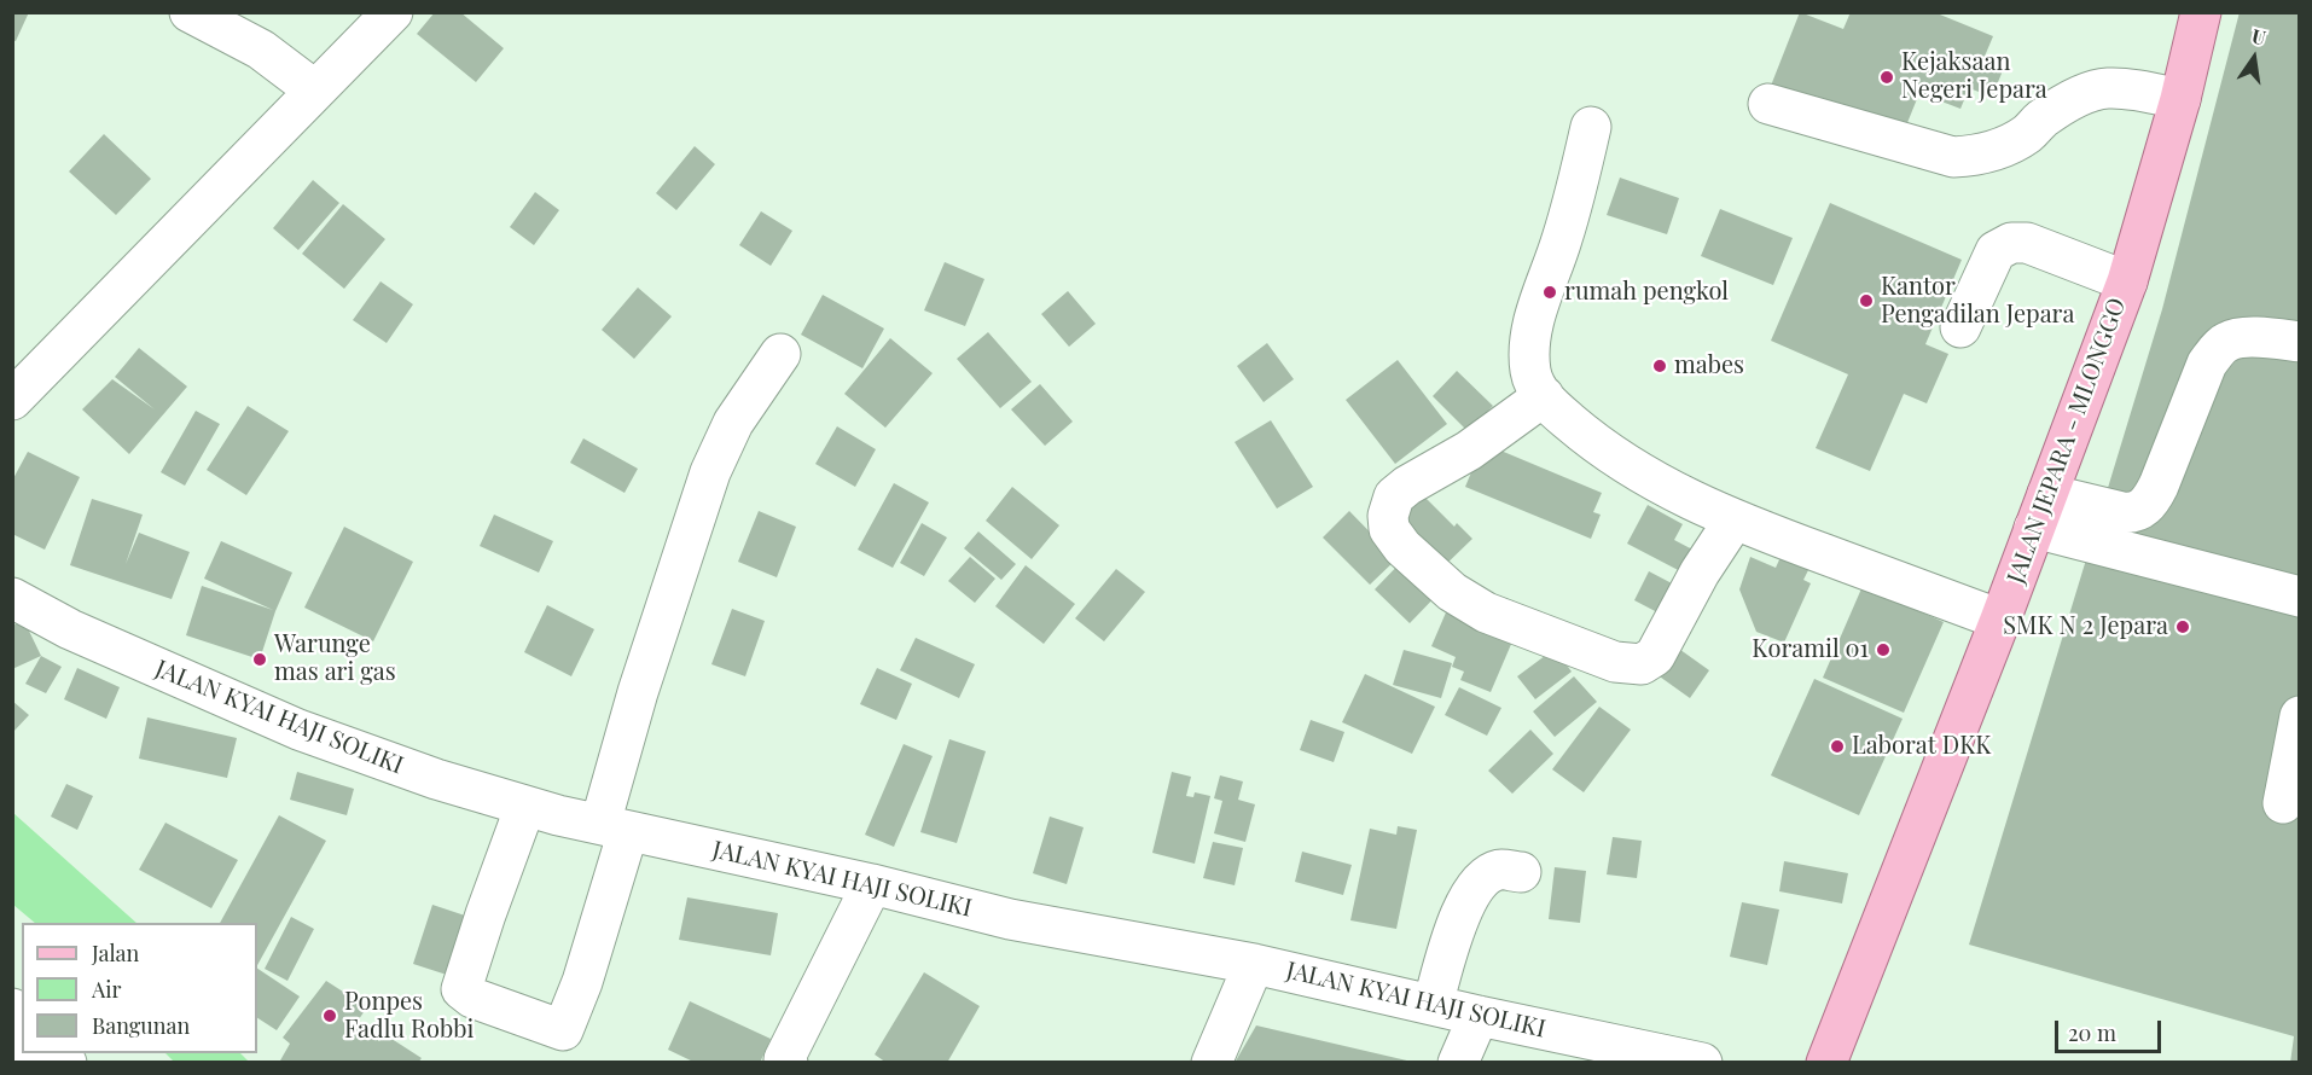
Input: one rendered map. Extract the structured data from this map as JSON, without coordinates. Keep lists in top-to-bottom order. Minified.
{"streets":{"main road":["JALAN JEPARA - MLONGGO"],"street":["JALAN KYAI HAJI SOLIKI"]},"places":["Kejaksaan Negeri Jepara","rumah pengkol","Kantor Pengadilan Jepara","mabes","SMK N 2 Jepara","Koramil 01","Warunge mas ari gas","Laborat DKK","Ponpes Fadlu Robbi"],"legend":["Jalan","Air","Bangunan"],"scale_bar":"20 m","north":"top"}
